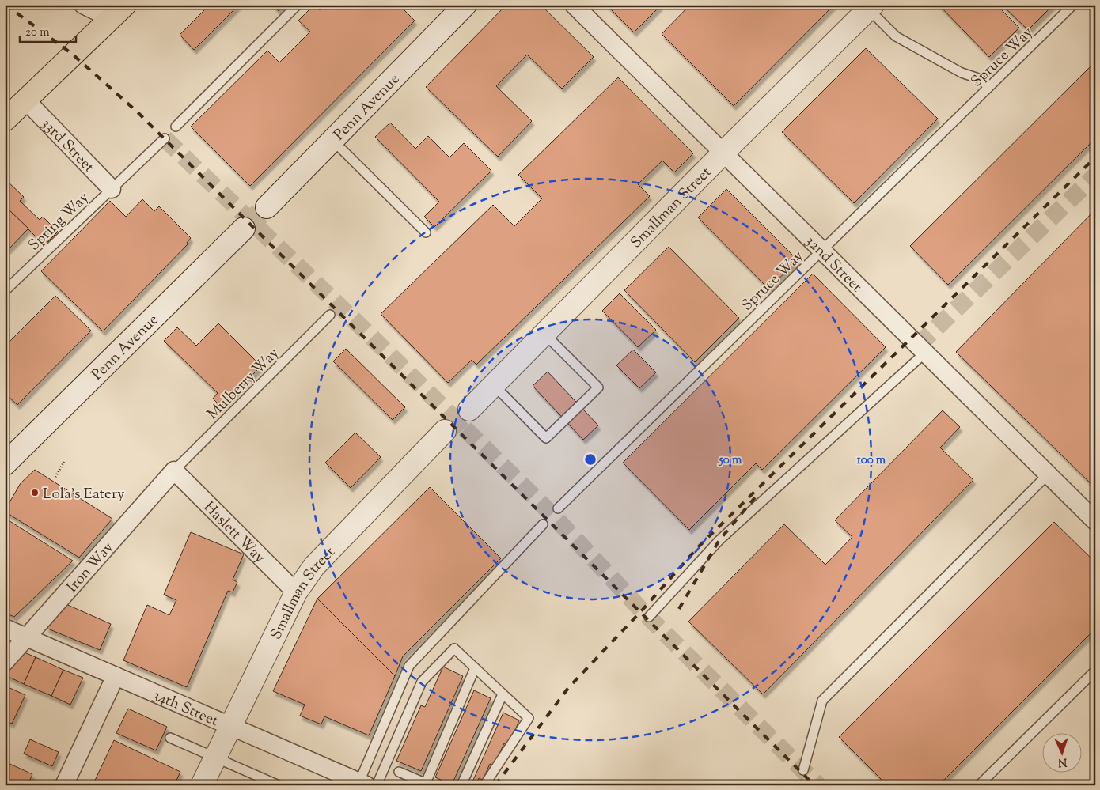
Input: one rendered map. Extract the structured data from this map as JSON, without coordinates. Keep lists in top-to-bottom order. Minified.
{"streets":{"street":["Penn Avenue","33rd Street","Smallman Street","32nd Street","Haslett Way","Iron Way","34th Street"],"lane":["Spruce Way","Spring Way","Mulberry Way"]},"crossings":[["Spruce Way","32nd Street"],["33rd Street","Spring Way"],["Smallman Street","32nd Street"],["Smallman Street","Haslett Way"],["Smallman Street","34th Street"],["Mulberry Way","Haslett Way"],["Mulberry Way","Iron Way"],["Haslett Way","Iron Way"],["Iron Way","34th Street"]],"places":["Lola's Eatery"],"scale_bar":"20 m","north":"bottom","rings":["50 m","100 m"]}
